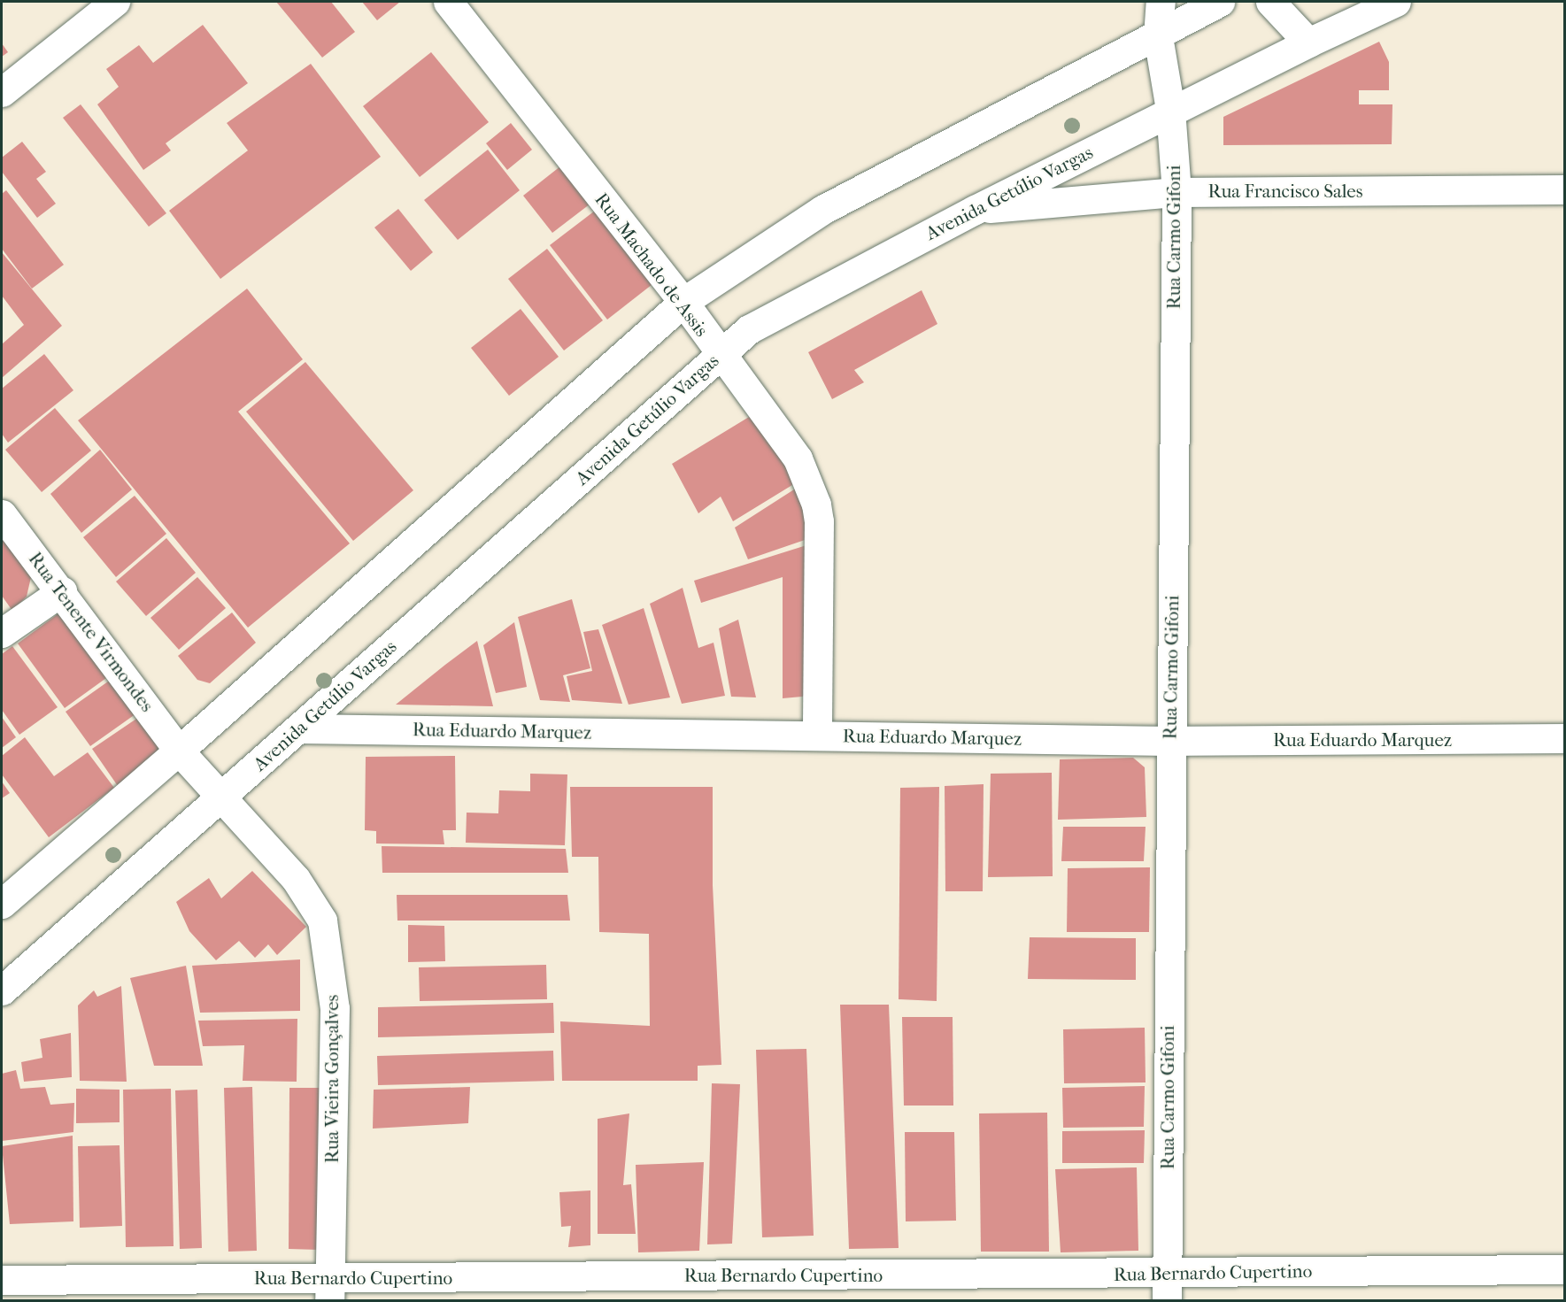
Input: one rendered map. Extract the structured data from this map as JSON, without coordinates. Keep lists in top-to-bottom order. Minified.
{"streets":{"street":["Rua Francisco Sales","Avenida Getúlio Vargas","Rua Carmo Gifoni","Rua Machado de Assis","Rua Tenente Virmondes","Rua Eduardo Marquez","Rua Vieira Gonçalves","Rua Bernardo Cupertino"]},"crossings":[["Rua Francisco Sales","Avenida Getúlio Vargas"],["Rua Francisco Sales","Rua Carmo Gifoni"],["Avenida Getúlio Vargas","Rua Carmo Gifoni"],["Avenida Getúlio Vargas","Rua Machado de Assis"],["Avenida Getúlio Vargas","Rua Eduardo Marquez"],["Avenida Getúlio Vargas","Rua Vieira Gonçalves"],["Rua Carmo Gifoni","Rua Eduardo Marquez"],["Rua Carmo Gifoni","Rua Bernardo Cupertino"],["Rua Machado de Assis","Rua Eduardo Marquez"],["Rua Tenente Virmondes","Rua Vieira Gonçalves"],["Rua Vieira Gonçalves","Rua Bernardo Cupertino"]]}
